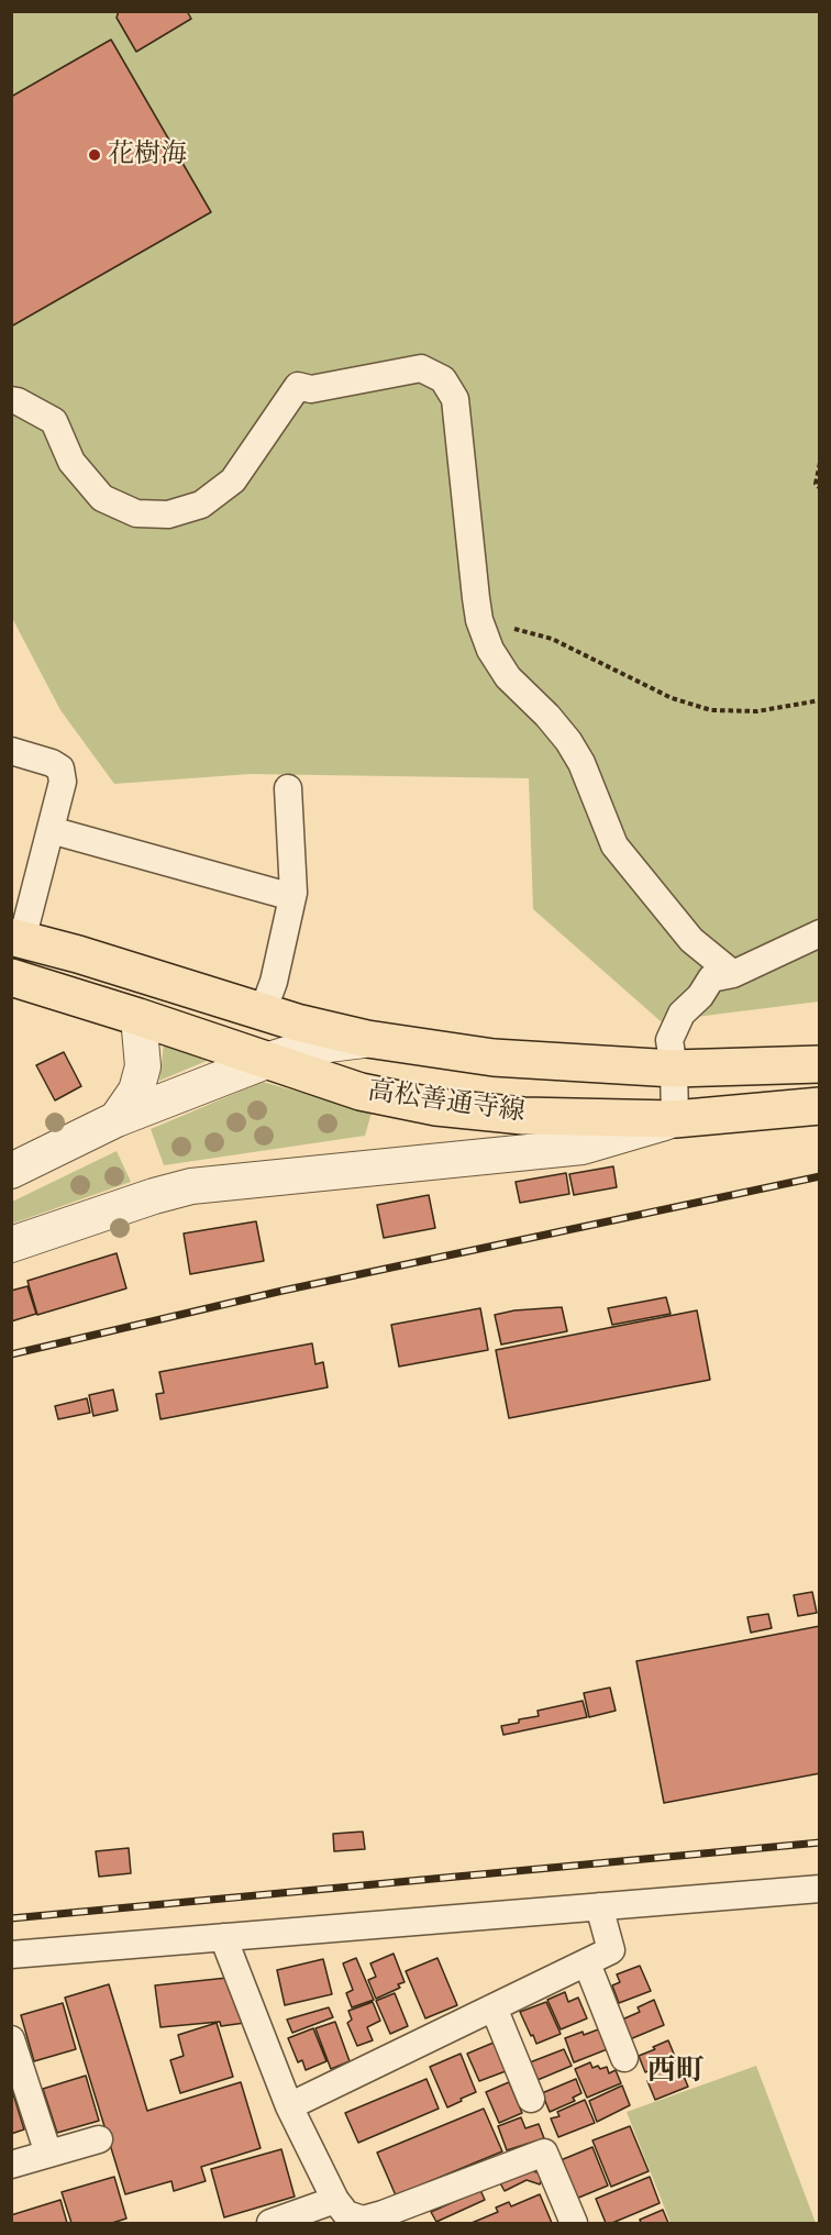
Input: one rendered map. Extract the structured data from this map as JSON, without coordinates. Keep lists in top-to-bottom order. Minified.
{"streets":{"main road":["高松善通寺線"]},"districts":["西町"],"places":["花樹海"]}
